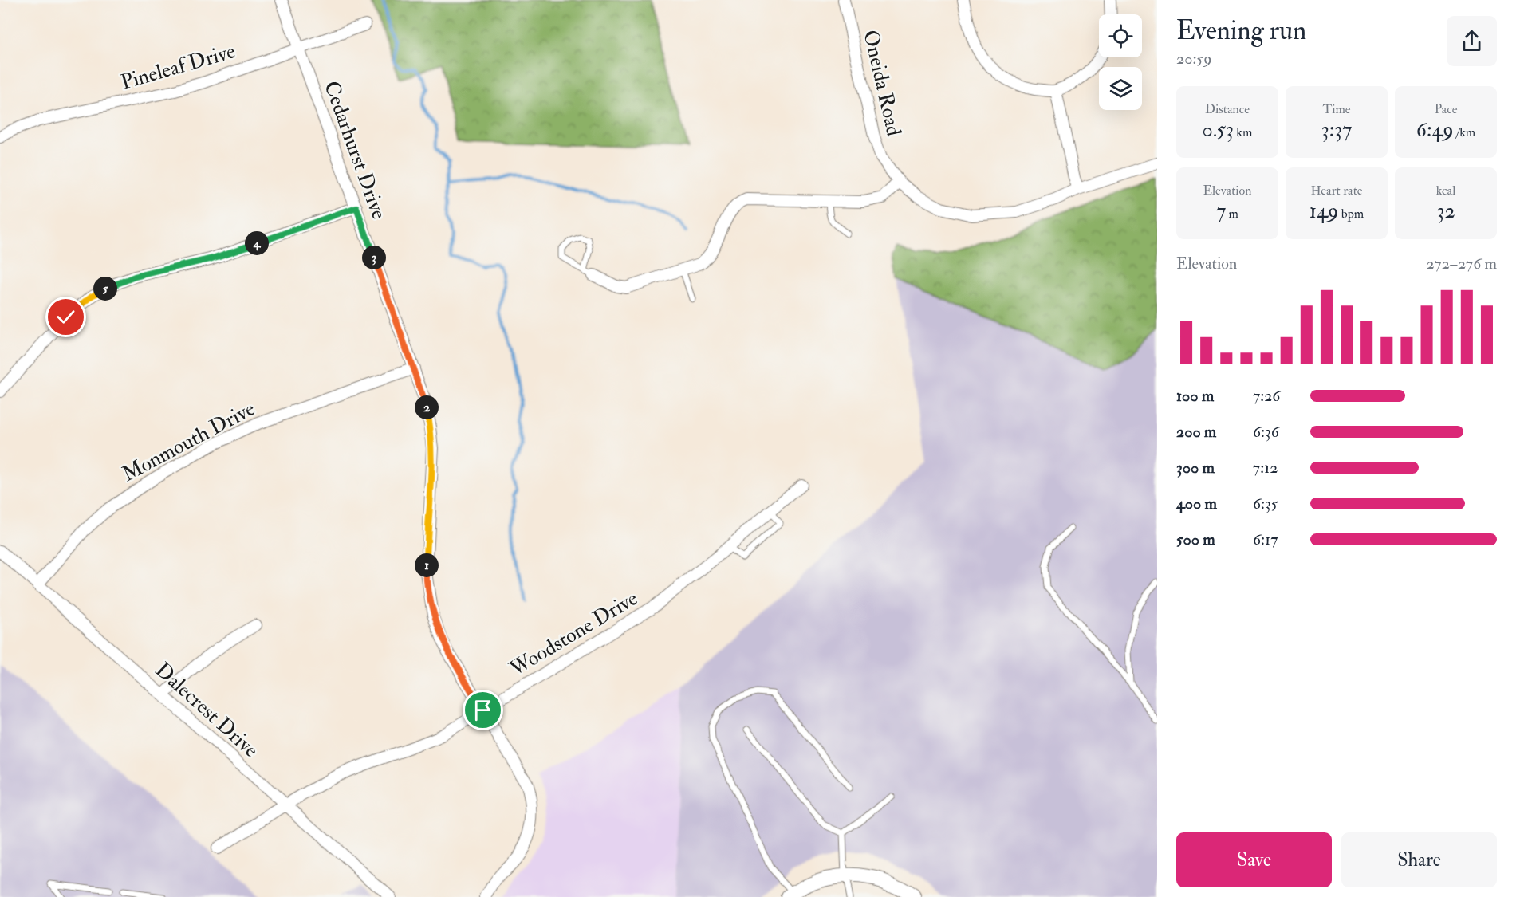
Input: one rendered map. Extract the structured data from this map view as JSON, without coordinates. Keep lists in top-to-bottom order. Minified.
{"streets":{"street":["Pineleaf Drive","Oneida Road","Cedarhurst Drive","Monmouth Drive","Woodstone Drive","Dalecrest Drive"]},"crossings":[["Pineleaf Drive","Cedarhurst Drive"],["Cedarhurst Drive","Monmouth Drive"],["Cedarhurst Drive","Woodstone Drive"],["Monmouth Drive","Dalecrest Drive"],["Woodstone Drive","Dalecrest Drive"]],"page":{"heading":["Evening run","20:59"],"stats":[["Distance","0.53 km"],["Time","3:37"],["Pace","6:49 /km"],["Elevation","7 m"],["Heart rate","149 bpm"],["kcal","32"]],"pins":["4","3","5","2","1"],"chart":["Elevation","272–276 m"],"list":[{"name":"100 m","note":"7:26"},{"name":"200 m","note":"6:36"},{"name":"300 m","note":"7:12"},{"name":"400 m","note":"6:35"},{"name":"500 m","note":"6:17"}],"buttons":["Save","Share"]}}
